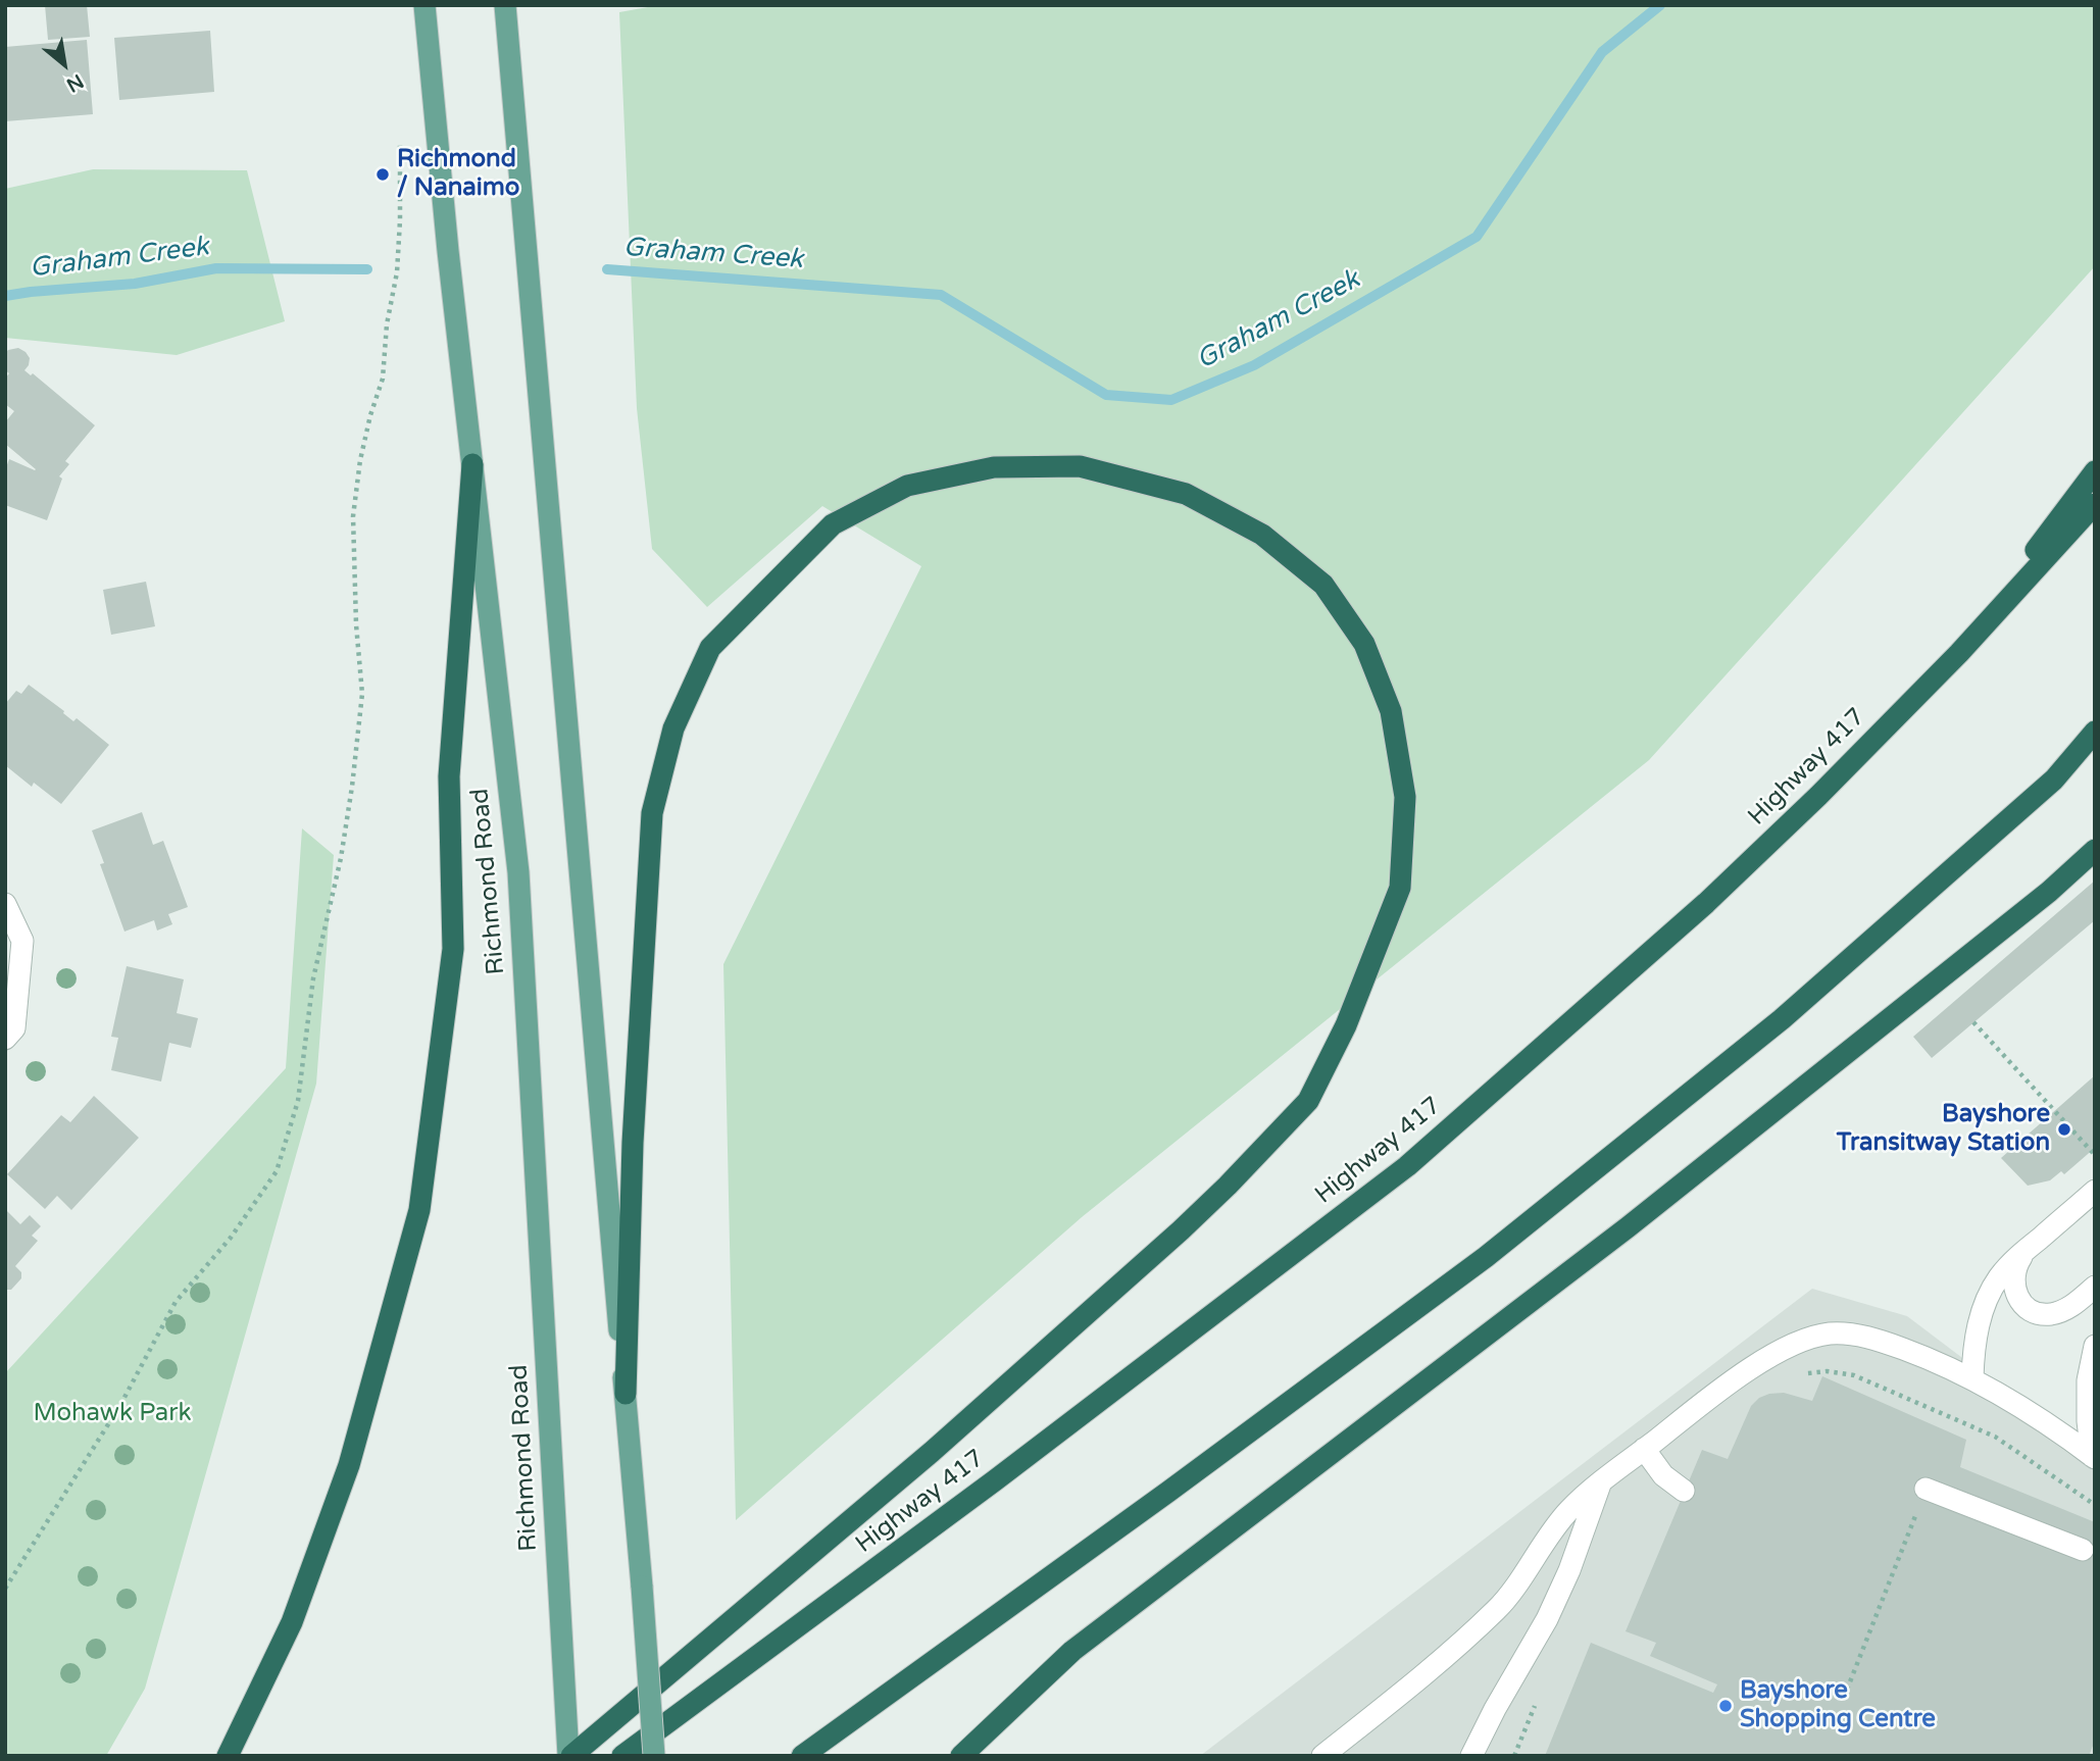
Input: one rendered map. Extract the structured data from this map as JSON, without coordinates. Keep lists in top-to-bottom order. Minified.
{"streets":{"highway":["Highway 417"],"main road":["Richmond Road"]},"water":["Graham Creek"],"parks":["Mohawk Park"],"places":["Richmond / Nanaimo","Bayshore Transitway Station","Bayshore Shopping Centre"],"north":"bottom right"}
